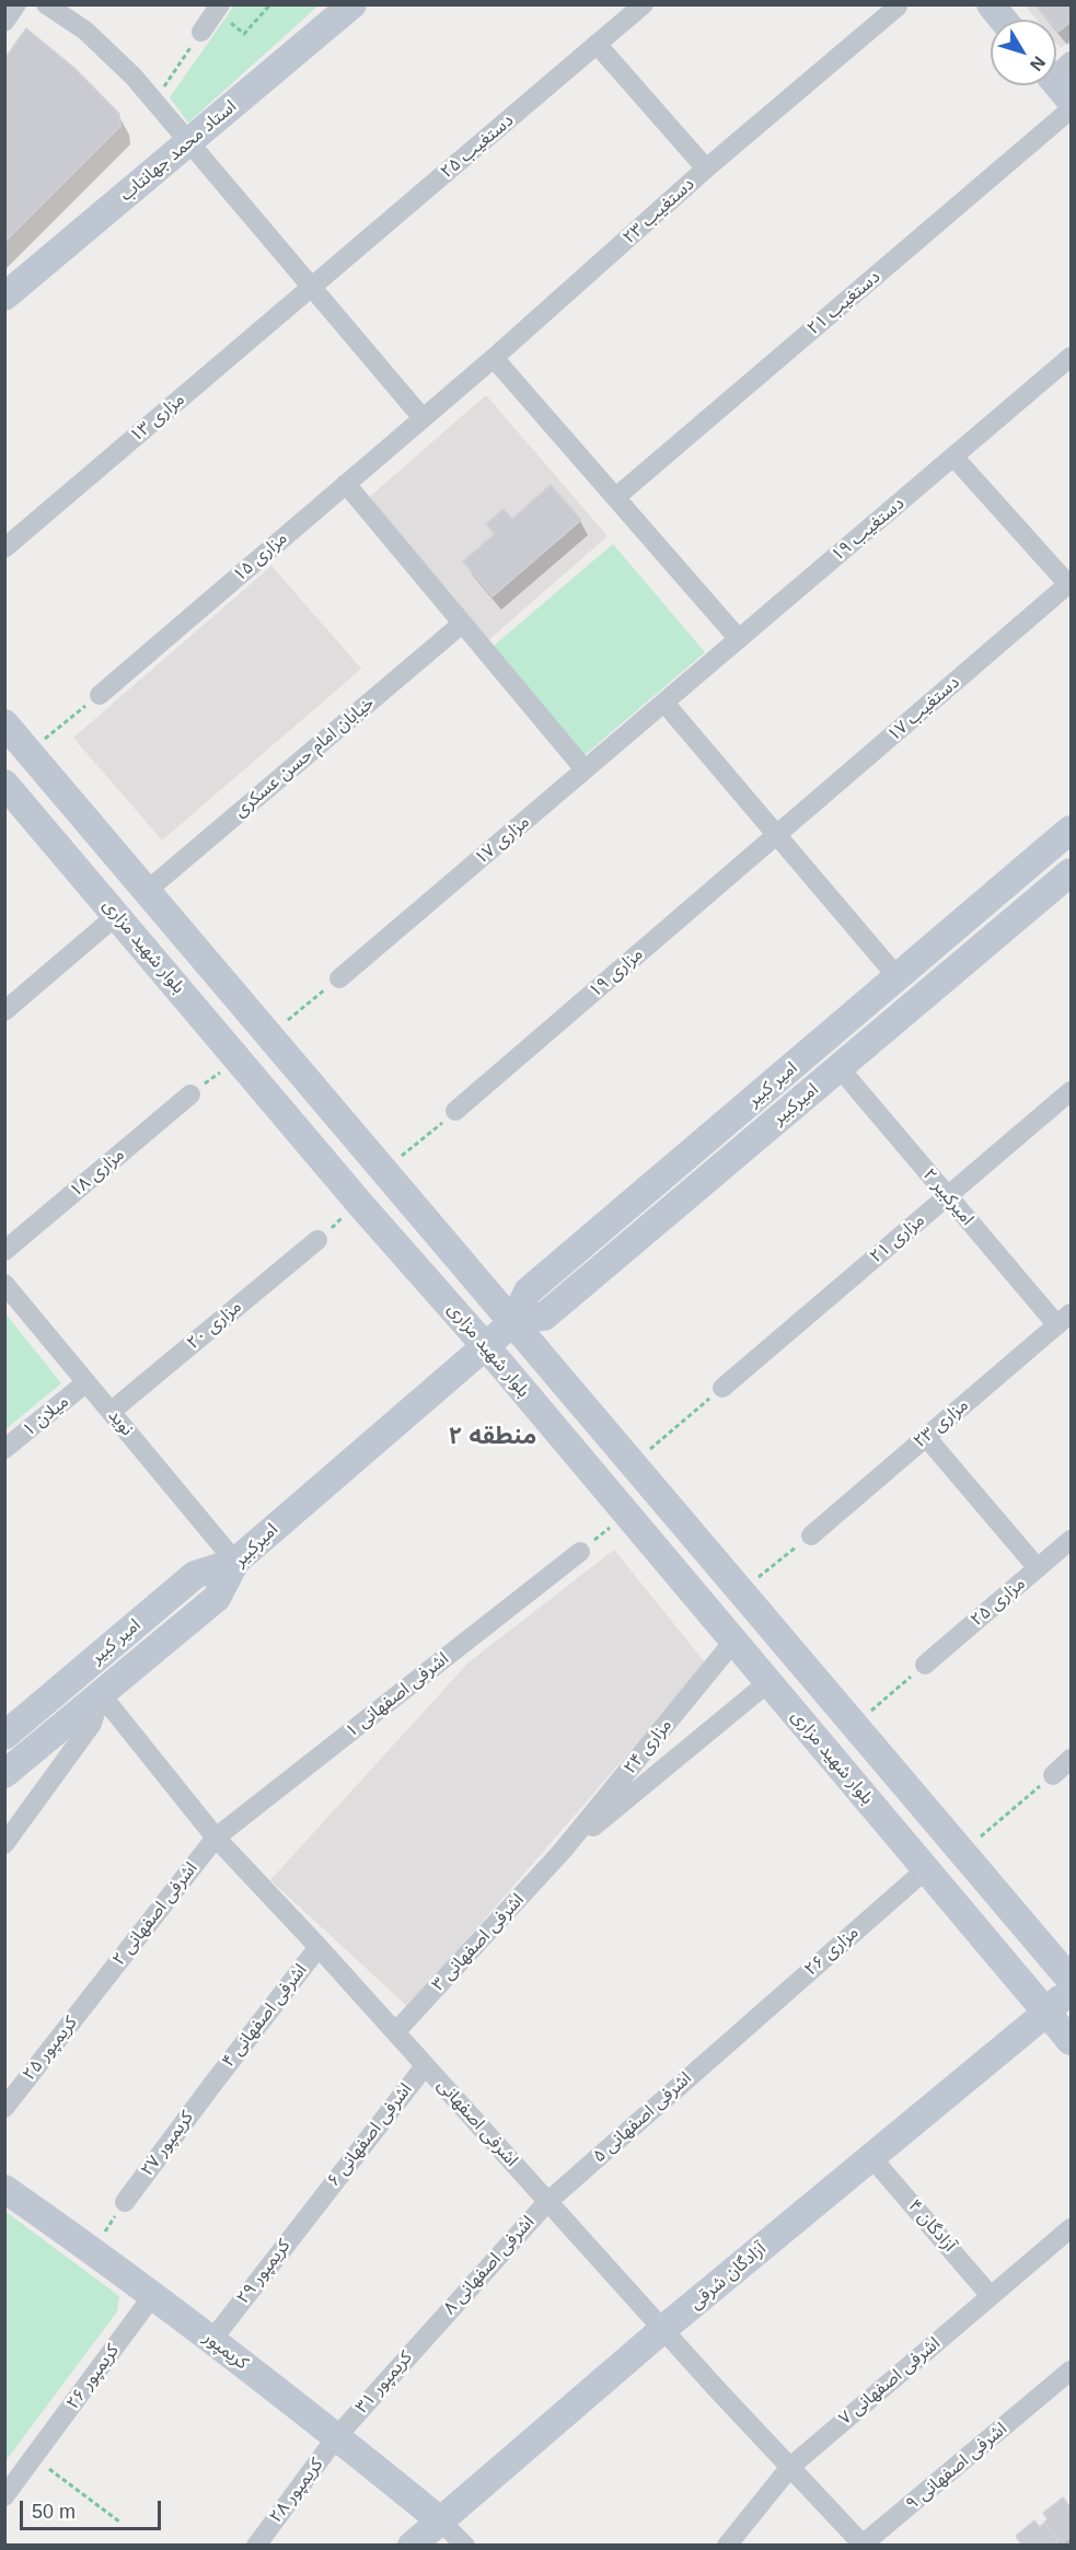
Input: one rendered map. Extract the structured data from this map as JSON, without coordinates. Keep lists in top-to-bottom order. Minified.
{"streets":{"main road":["استاد محمد جهانتاب","بلوار شهید مزاری","امیر کبیر","امیرکبیر","آزادگان شرقی","کریمپور"],"street":["دستغیب ۲۵","دستغیب ۲۳","دستغیب ۲۱","مزاری ۱۳","دستغیب ۱۹","مزاری ۱۵","دستغیب ۱۷","خیابان امام حسن عسکری","مزاری ۱۷","مزاری ۱۹","مزاری ۱۸","امیرکبیر ۲","مزاری ۲۱","مزاری ۲۰","میلان ۱","نوید","مزاری ۲۳","مزاری ۲۵","اشرفی اصفهانی ۱","مزاری ۲۴","اشرفی اصفهانی ۲","اشرفی اصفهانی ۳","مزاری ۲۶","اشرفی اصفهانی ۴","کریمپور ۲۵","اشرفی اصفهانی ۵","اشرفی اصفهانی","اشرفی اصفهانی ۶","کریمپور ۲۷","آزادگان ۴","اشرفی اصفهانی ۸","کریمپور ۲۹","کریمپور ۲۶","اشرفی اصفهانی ۷","کریمپور ۳۱","اشرفی اصفهانی ۹","کریمپور ۲۸"]},"crossings":[["دستغیب ۲۵","مزاری ۱۳"],["دستغیب ۲۳","مزاری ۱۵"],["دستغیب ۱۹","مزاری ۱۷"],["دستغیب ۱۷","مزاری ۱۹"],["بلوار شهید مزاری","امیر کبیر"],["بلوار شهید مزاری","امیرکبیر"],["بلوار شهید مزاری","مزاری ۲۴"],["بلوار شهید مزاری","مزاری ۲۶"],["بلوار شهید مزاری","آزادگان شرقی"],["امیر کبیر","امیرکبیر"],["امیر کبیر","نوید"],["امیرکبیر","امیرکبیر ۲"],["امیرکبیر","نوید"],["امیرکبیر","اشرفی اصفهانی"],["امیرکبیر ۲","مزاری ۲۱"],["امیرکبیر ۲","مزاری ۲۳"],["مزاری ۲۰","نوید"],["میلان ۱","نوید"],["اشرفی اصفهانی ۱","اشرفی اصفهانی ۲"],["اشرفی اصفهانی ۱","اشرفی اصفهانی"],["مزاری ۲۴","اشرفی اصفهانی ۳"],["اشرفی اصفهانی ۲","کریمپور ۲۵"],["اشرفی اصفهانی ۲","اشرفی اصفهانی"],["اشرفی اصفهانی ۳","اشرفی اصفهانی"],["مزاری ۲۶","اشرفی اصفهانی ۵"],["اشرفی اصفهانی ۴","اشرفی اصفهانی"],["اشرفی اصفهانی ۴","کریمپور ۲۷"],["اشرفی اصفهانی ۵","اشرفی اصفهانی"],["اشرفی اصفهانی ۵","اشرفی اصفهانی ۸"],["اشرفی اصفهانی","اشرفی اصفهانی ۶"],["اشرفی اصفهانی","اشرفی اصفهانی ۸"],["اشرفی اصفهانی","آزادگان شرقی"],["اشرفی اصفهانی","اشرفی اصفهانی ۷"],["اشرفی اصفهانی","اشرفی اصفهانی ۹"],["اشرفی اصفهانی ۶","کریمپور ۲۹"],["آزادگان ۴","آزادگان شرقی"],["آزادگان ۴","اشرفی اصفهانی ۷"],["اشرفی اصفهانی ۸","کریمپور ۳۱"],["کریمپور ۲۹","کریمپور"],["آزادگان شرقی","کریمپور"],["کریمپور","کریمپور ۲۶"],["کریمپور","کریمپور ۳۱"],["کریمپور","کریمپور ۲۸"],["کریمپور ۳۱","کریمپور ۲۸"]],"districts":["منطقه ۲"],"scale_bar":"50 m","north":"bottom right"}
